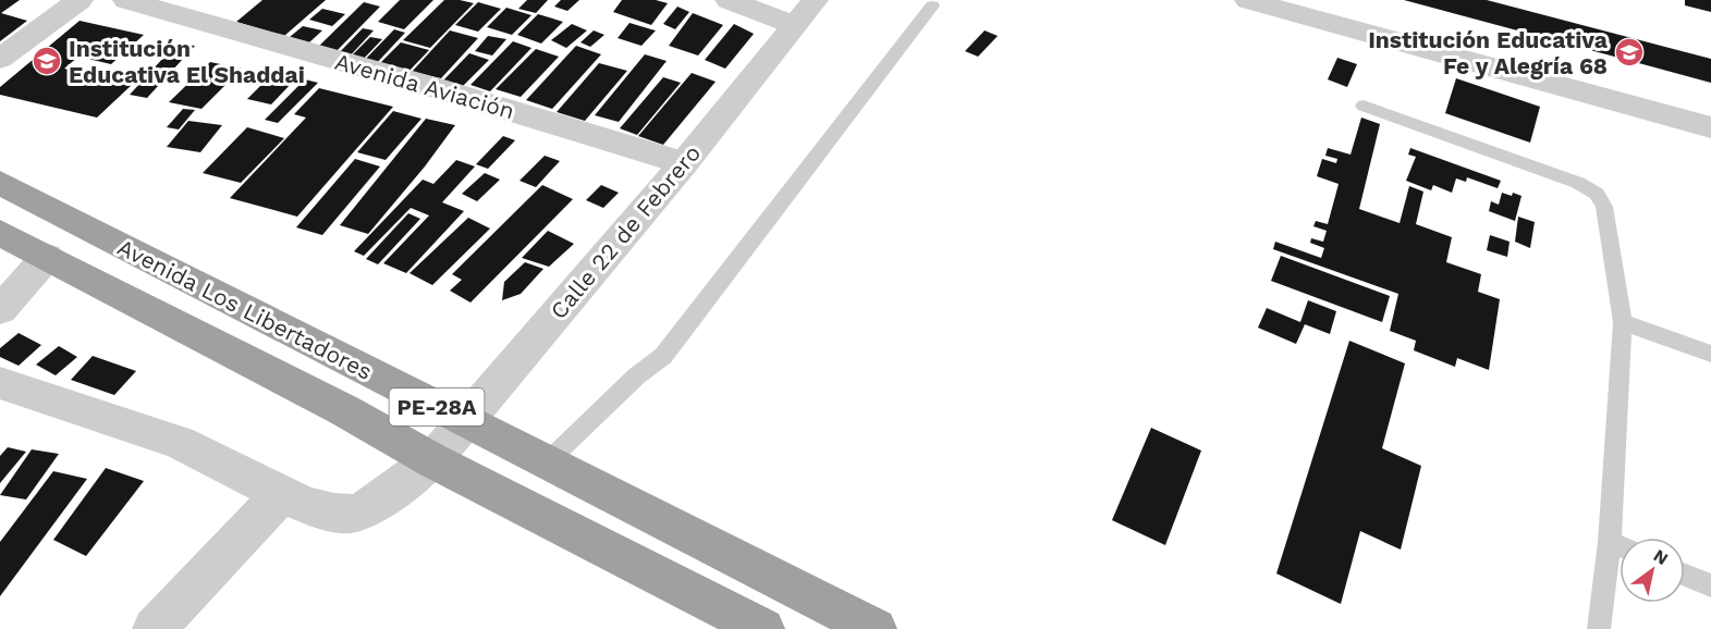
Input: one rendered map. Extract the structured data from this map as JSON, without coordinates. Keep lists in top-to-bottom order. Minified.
{"streets":{"highway":["Avenida Los Libertadores","PE-28A"],"street":["Avenida Aviación","Calle 22 de Febrero"]},"crossings":[["Avenida Aviación","Calle 22 de Febrero"],["Calle 22 de Febrero","Avenida Los Libertadores"]],"places":{"school or university":["Institución Educativa Fe y Alegría 68","Institución Educativa El Shaddai"]},"north":"top right"}
